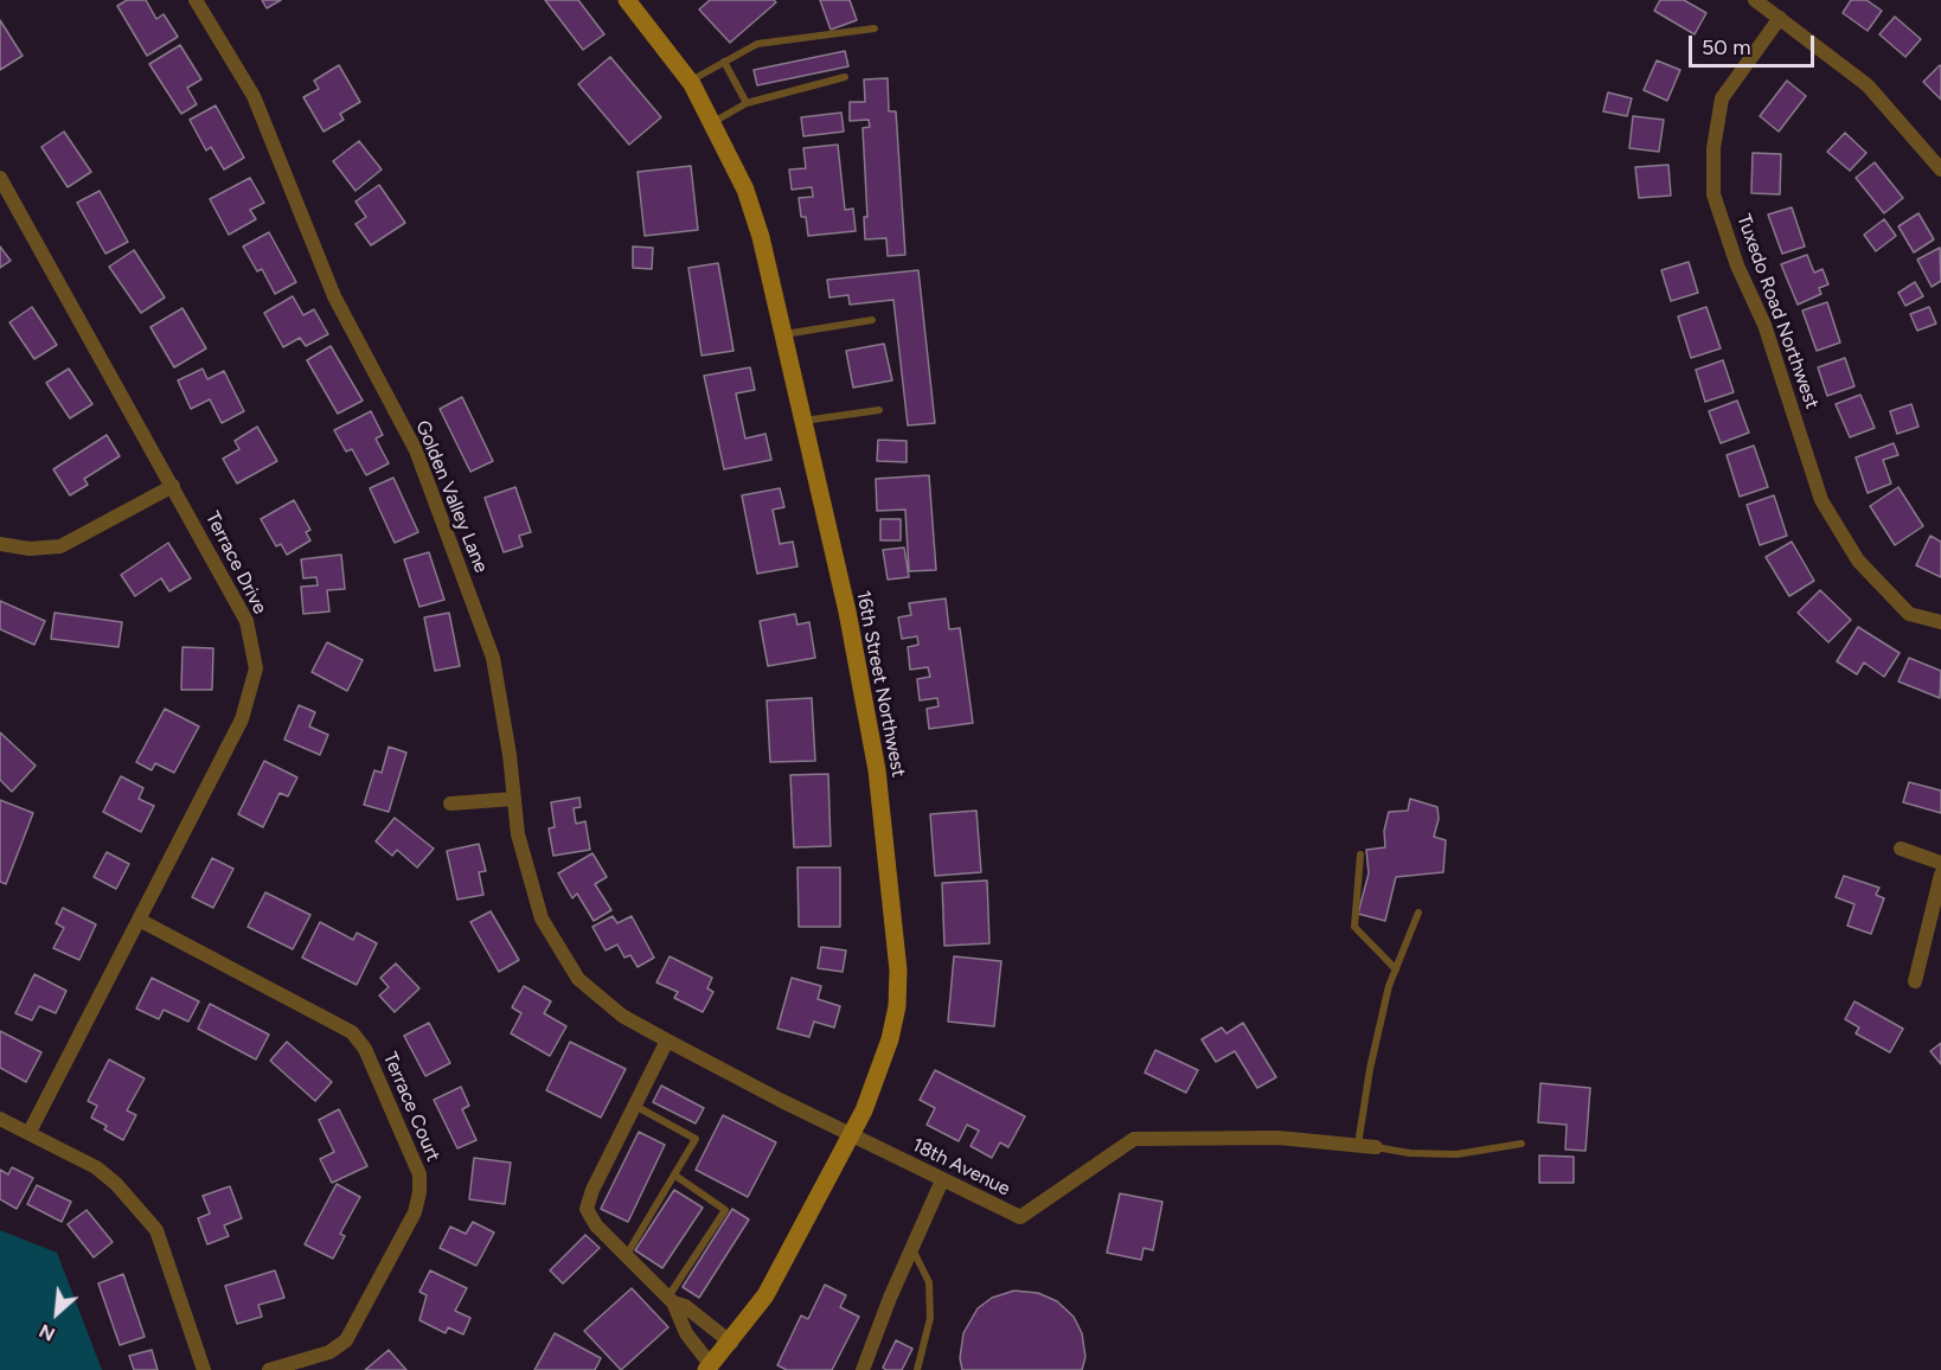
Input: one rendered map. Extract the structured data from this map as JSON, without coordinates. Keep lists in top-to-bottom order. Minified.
{"streets":{"street":["Tuxedo Road Northwest","Golden Valley Lane","Terrace Drive","16th Street Northwest","Terrace Court","18th Avenue"]},"crossings":[["Golden Valley Lane","18th Avenue"],["Terrace Drive","Terrace Court"],["16th Street Northwest","18th Avenue"]],"scale_bar":"50 m","north":"bottom left"}
